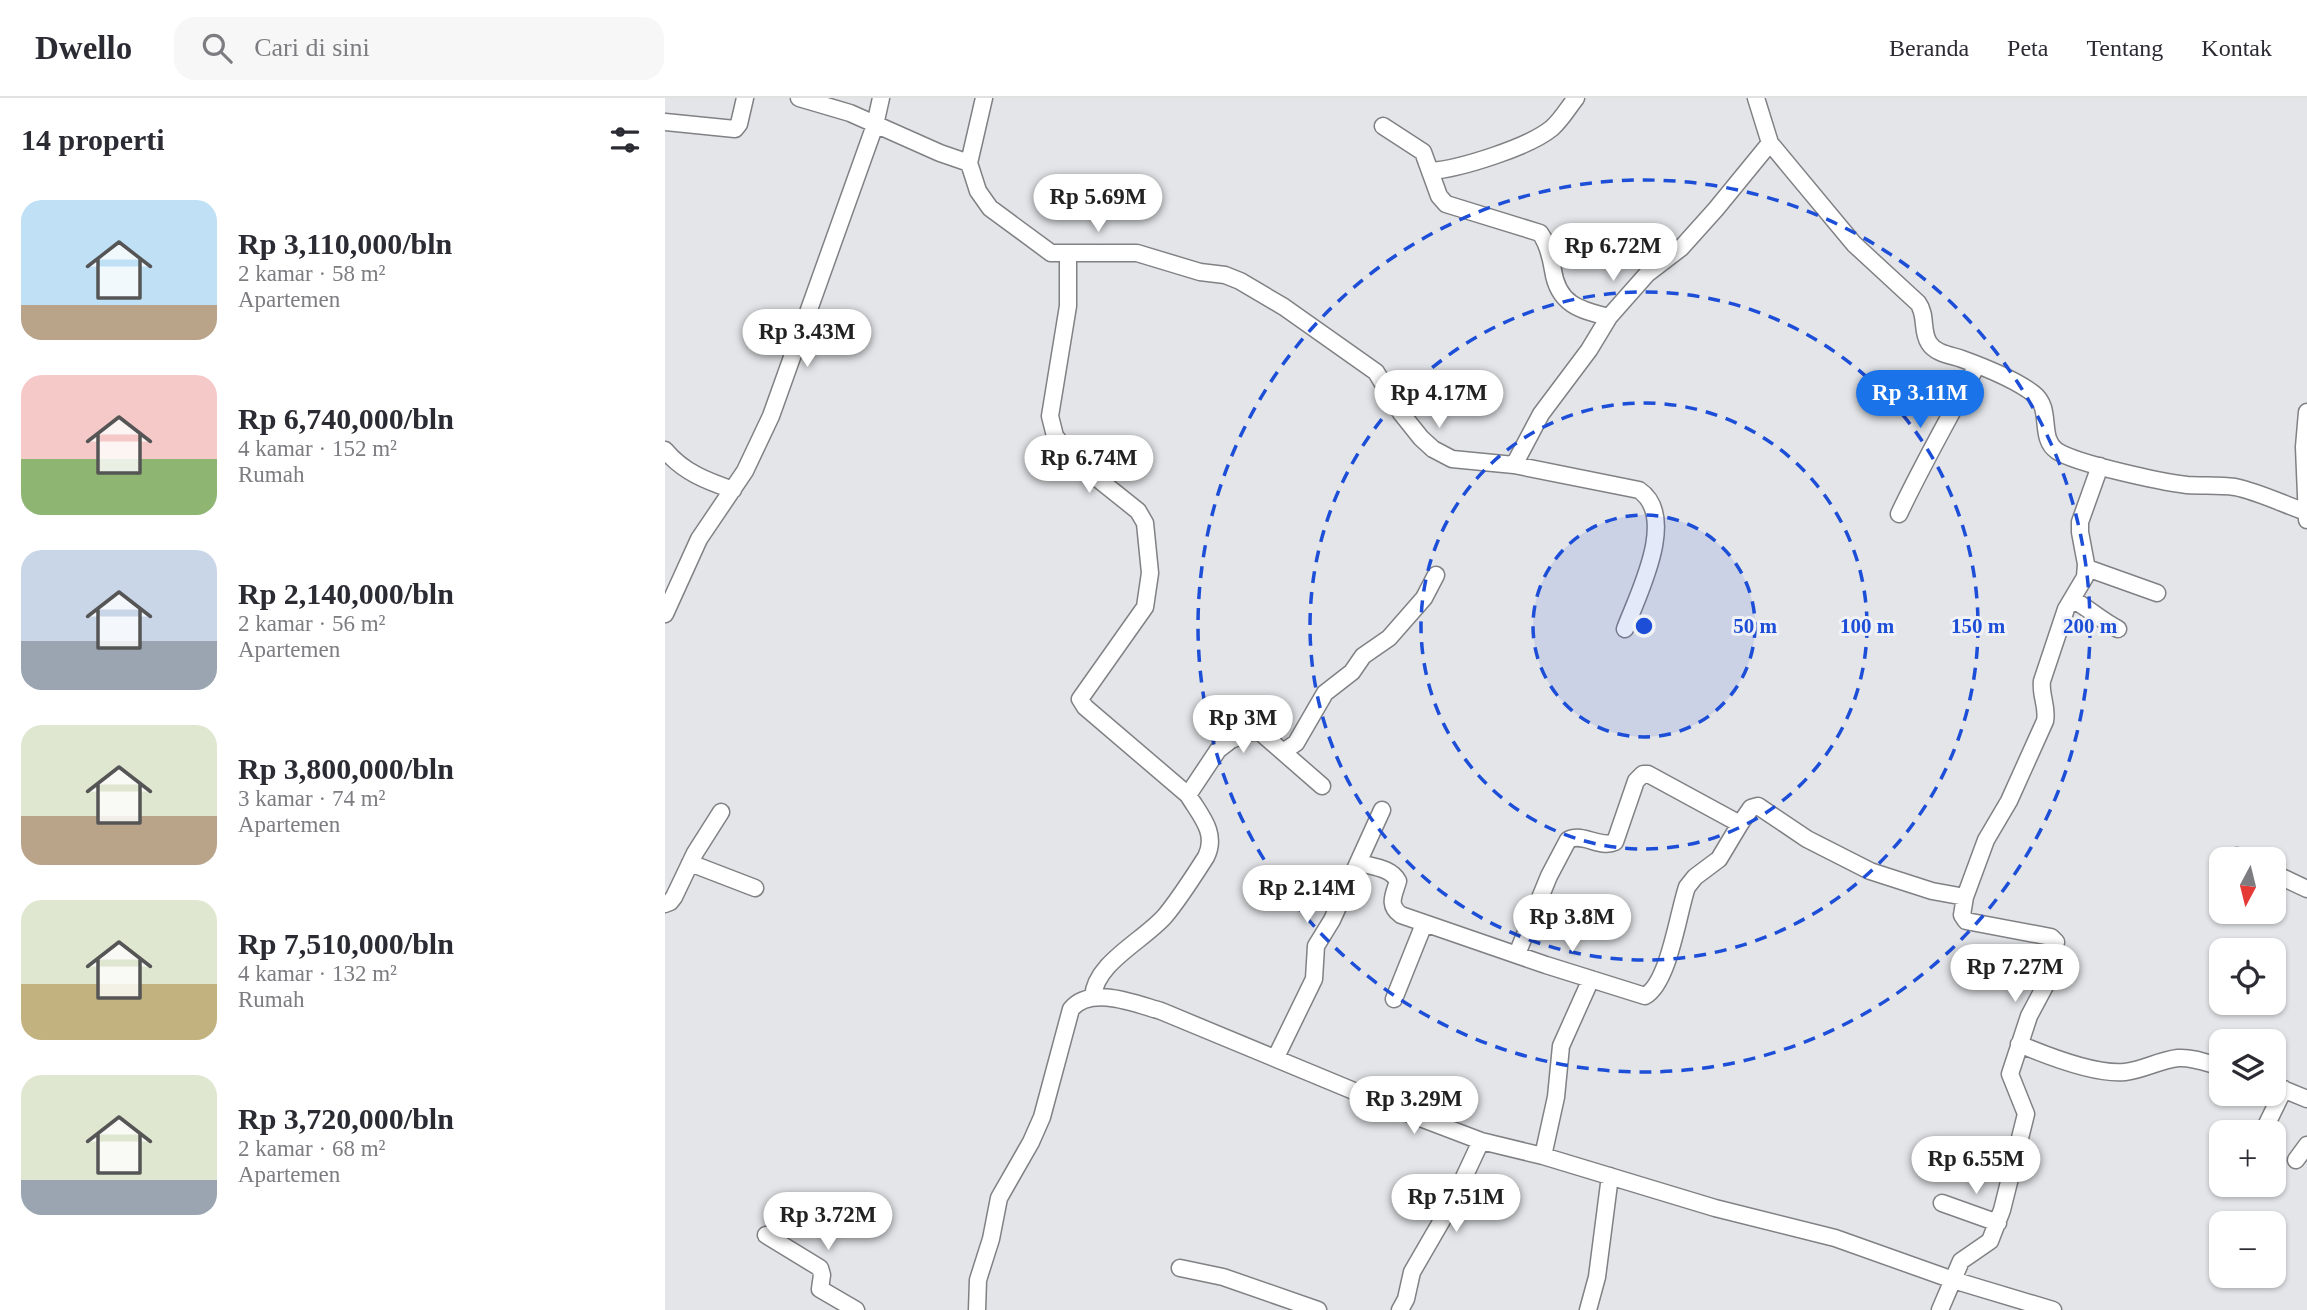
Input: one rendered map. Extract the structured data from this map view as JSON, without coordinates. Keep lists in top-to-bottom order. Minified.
{"north":"bottom","page":{"header":"Dwello","search":"Cari di sini","nav":["Beranda","Peta","Tentang","Kontak"],"heading":"14 properti","price":["Rp 5.69M","Rp 6.72M","Rp 3.43M","Rp 4.17M","Rp 3.11M","Rp 6.74M","Rp 3M","Rp 2.14M","Rp 3.8M","Rp 7.27M","Rp 3.29M","Rp 6.55M","Rp 7.51M","Rp 3.72M"],"list":[{"name":"Rp 3,110,000/bln","note":"2 kamar · 58 m² · Apartemen"},{"name":"Rp 6,740,000/bln","note":"4 kamar · 152 m² · Rumah"},{"name":"Rp 2,140,000/bln","note":"2 kamar · 56 m² · Apartemen"},{"name":"Rp 3,800,000/bln","note":"3 kamar · 74 m² · Apartemen"},{"name":"Rp 7,510,000/bln","note":"4 kamar · 132 m² · Rumah"},{"name":"Rp 3,720,000/bln","note":"2 kamar · 68 m² · Apartemen"}],"map_buttons":["+","−"]},"rings":["50 m","100 m","150 m","200 m"]}
